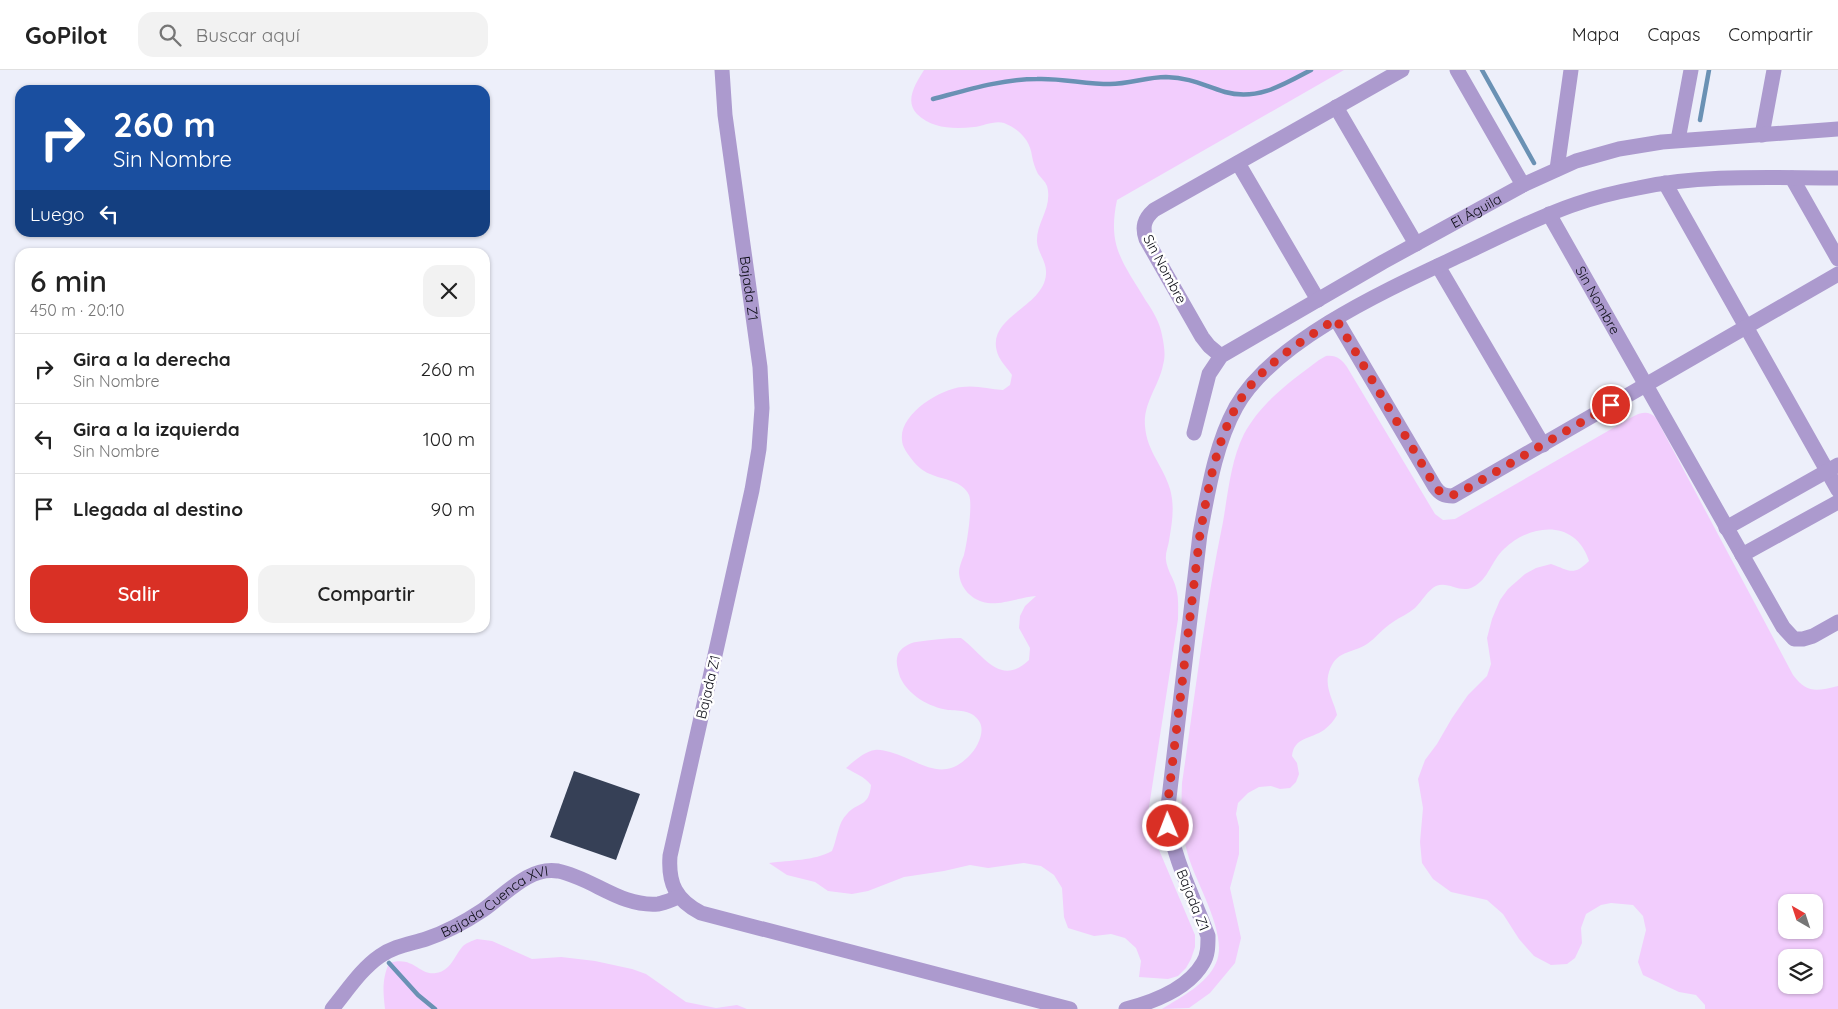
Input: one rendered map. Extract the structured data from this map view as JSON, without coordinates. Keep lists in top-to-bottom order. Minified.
{"streets":{"street":["El Águila","Sin Nombre","Bajada Z1","Bajada Cuenca XVI"]},"crossings":[["El Águila","Sin Nombre"],["Bajada Z1","Bajada Cuenca XVI"]],"north":"top left","page":{"header":"GoPilot","search":"Buscar aquí","nav":["Mapa","Capas","Compartir"],"turn":["260 m","Sin Nombre"],"then":"Luego","heading":["6 min","450 m · 20:10"],"list":[{"name":"Gira a la derecha","note":"Sin Nombre","value":"260 m"},{"name":"Gira a la izquierda","note":"Sin Nombre","value":"100 m"},{"name":"Llegada al destino","value":"90 m"}],"buttons":["Salir","Compartir"]}}
